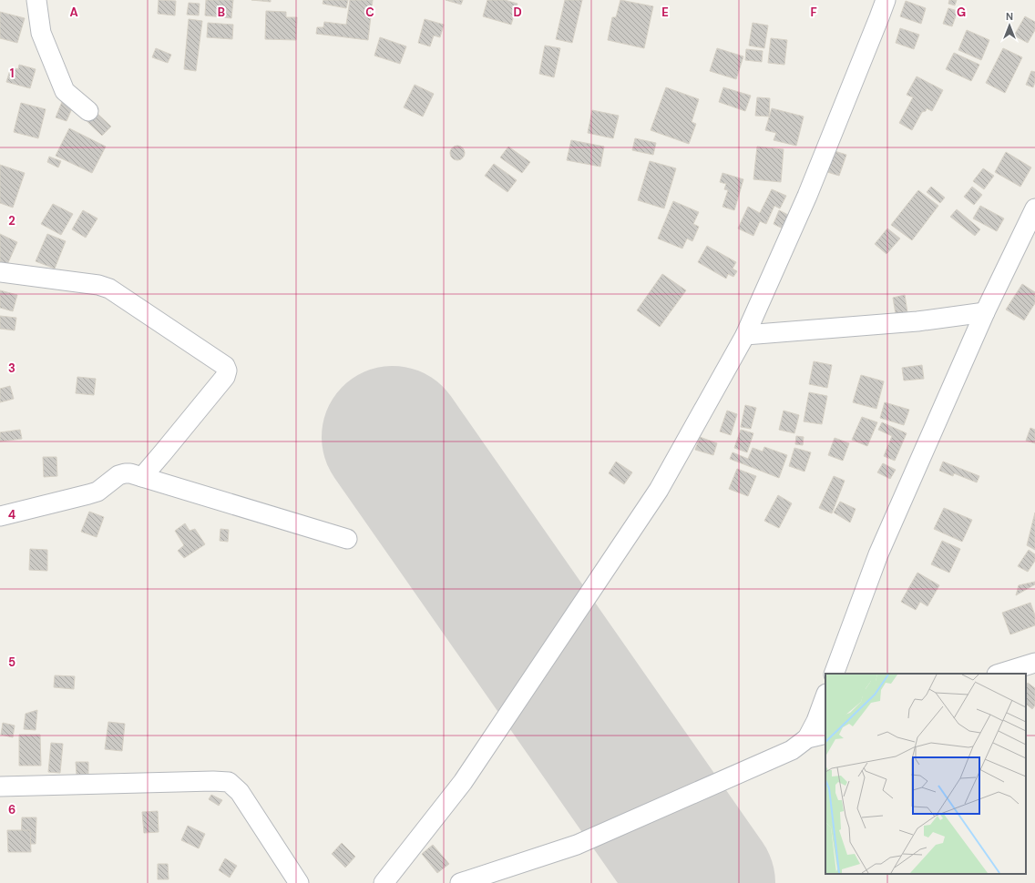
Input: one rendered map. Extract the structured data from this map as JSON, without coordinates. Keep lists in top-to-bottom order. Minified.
{"north":"top","grid":{"columns":["A","B","C","D","E","F","G"],"rows":["1","2","3","4","5","6"]}}
